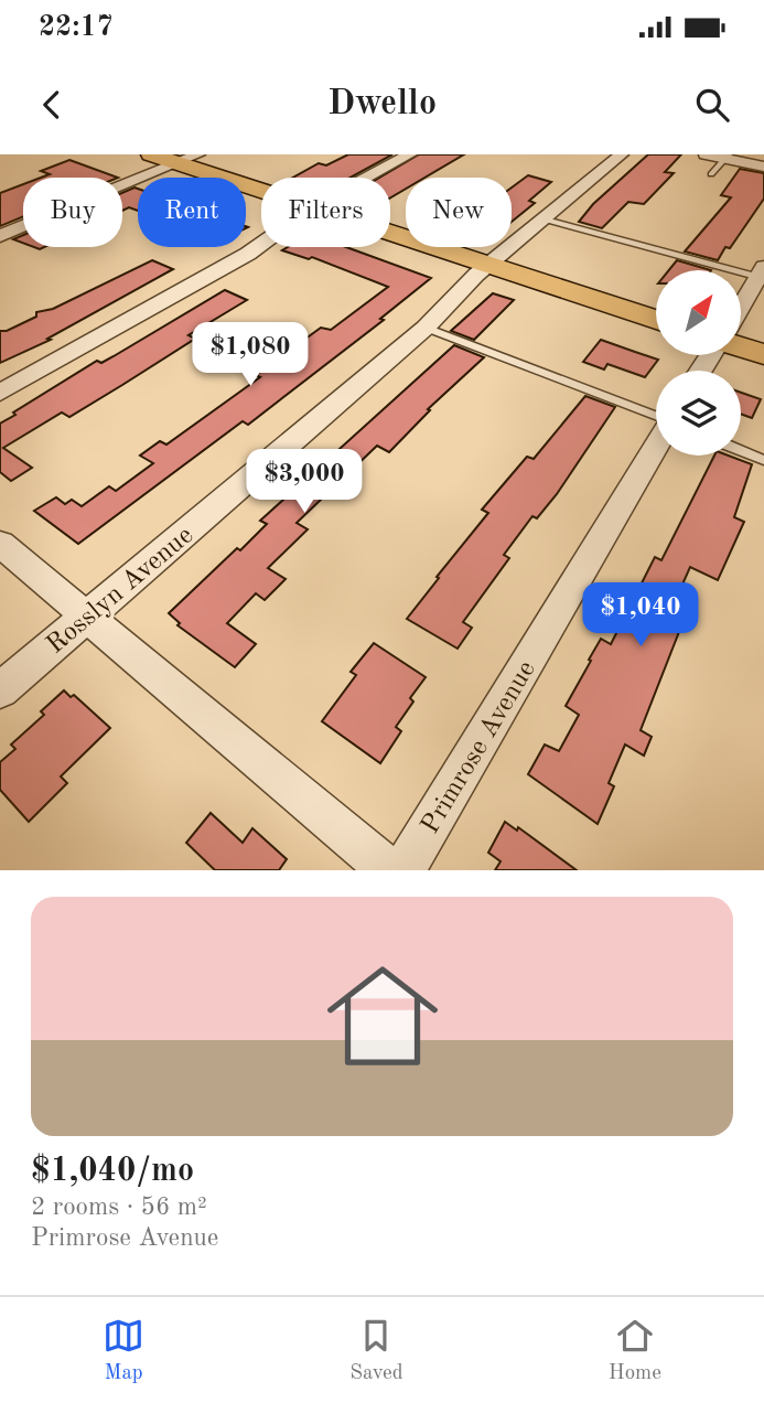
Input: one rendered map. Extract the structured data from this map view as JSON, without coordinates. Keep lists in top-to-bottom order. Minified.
{"streets":{"street":["Rosslyn Avenue","Primrose Avenue"]},"north":"top right","page":{"status":"22:17","header":"Dwello","chip":["Buy","Rent","Filters","New"],"price":["$1,080","$3,000","$1,040"],"list":[{"name":"$1,040/mo","note":"2 rooms · 56 m² · Primrose Avenue"}],"tabs":["Map","Saved","Home"]}}
